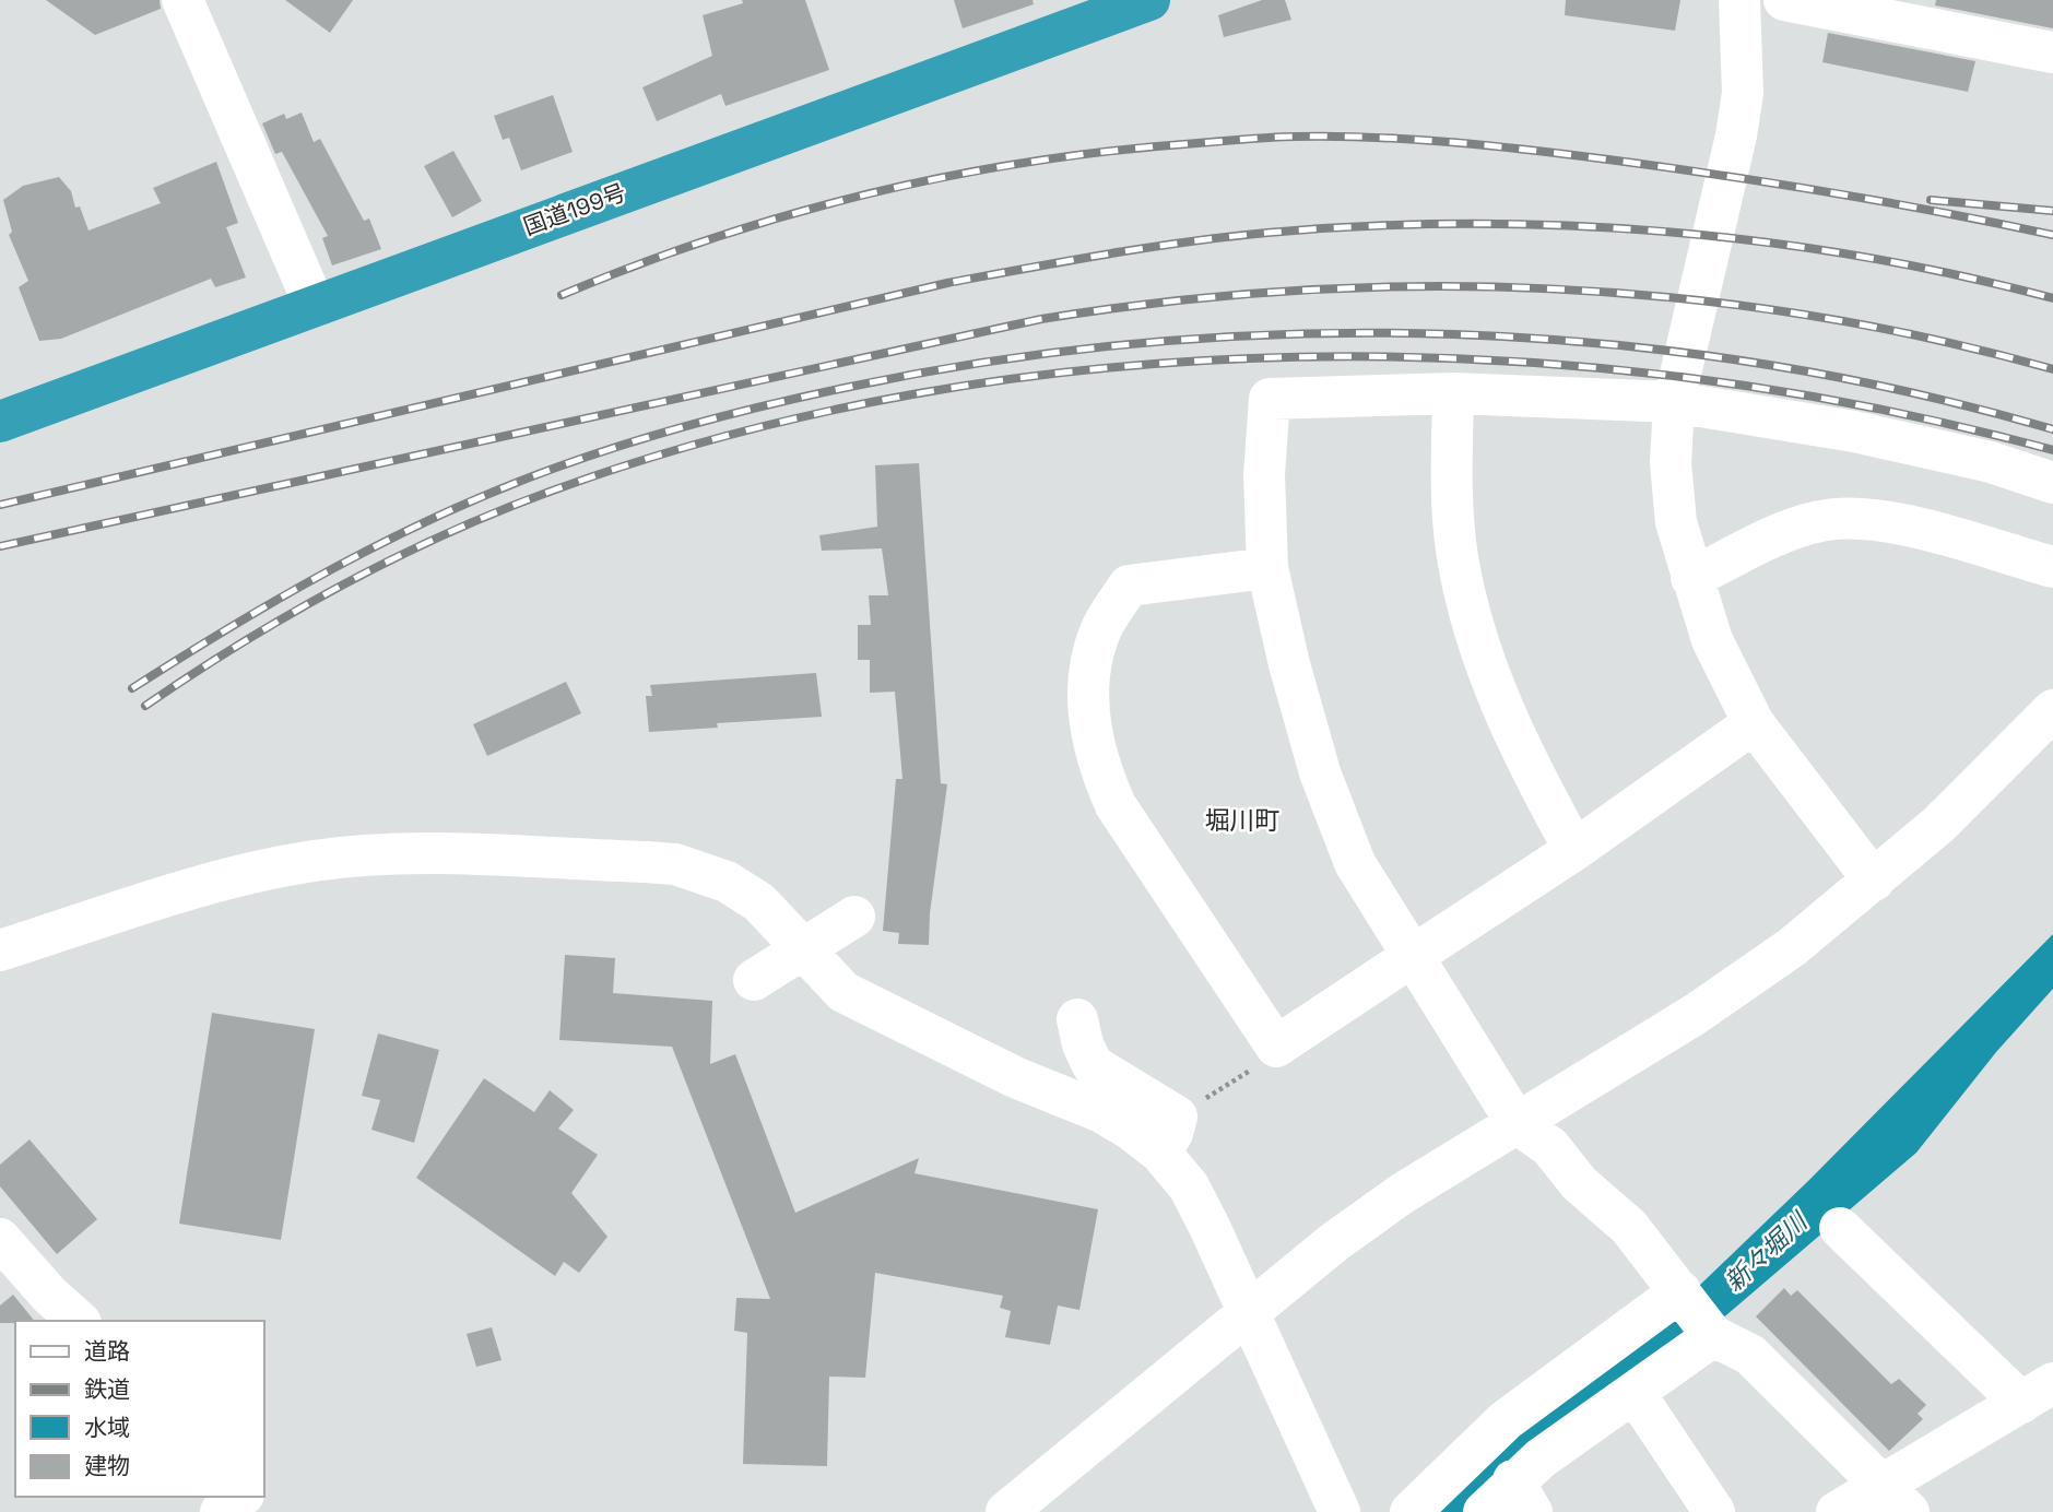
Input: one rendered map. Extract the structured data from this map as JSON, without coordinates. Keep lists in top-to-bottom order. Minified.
{"streets":{"highway":["国道199号"]},"districts":["堀川町"],"water":["新々堀川"],"legend":["道路","鉄道","水域","建物"]}
